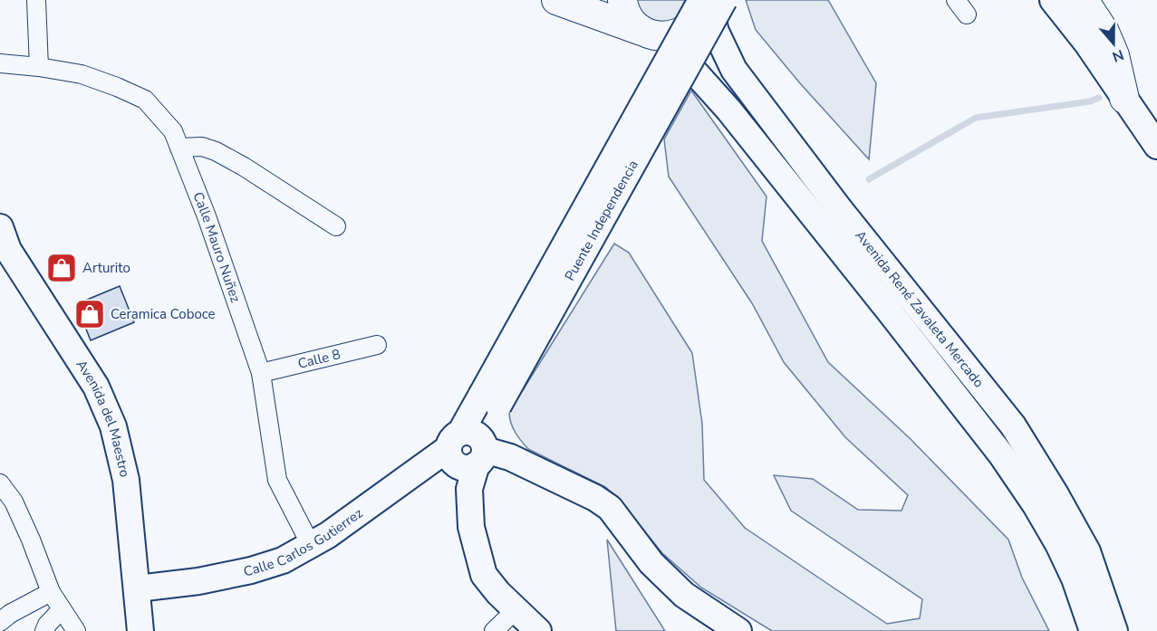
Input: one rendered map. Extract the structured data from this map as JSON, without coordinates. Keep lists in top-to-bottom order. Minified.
{"streets":{"main road":["Puente Independencia","Avenida René Zavaleta Mercado","Avenida del Maestro","Calle Carlos Gutierrez"],"street":["Calle Mauro Nuñez","Calle 8"]},"crossings":[["Puente Independencia","Avenida René Zavaleta Mercado"],["Puente Independencia","Calle Carlos Gutierrez"],["Calle Mauro Nuñez","Calle 8"],["Calle Mauro Nuñez","Calle Carlos Gutierrez"],["Avenida del Maestro","Calle Carlos Gutierrez"]],"places":{"shop":["Arturito","Ceramica Coboce"]},"north":"bottom"}
